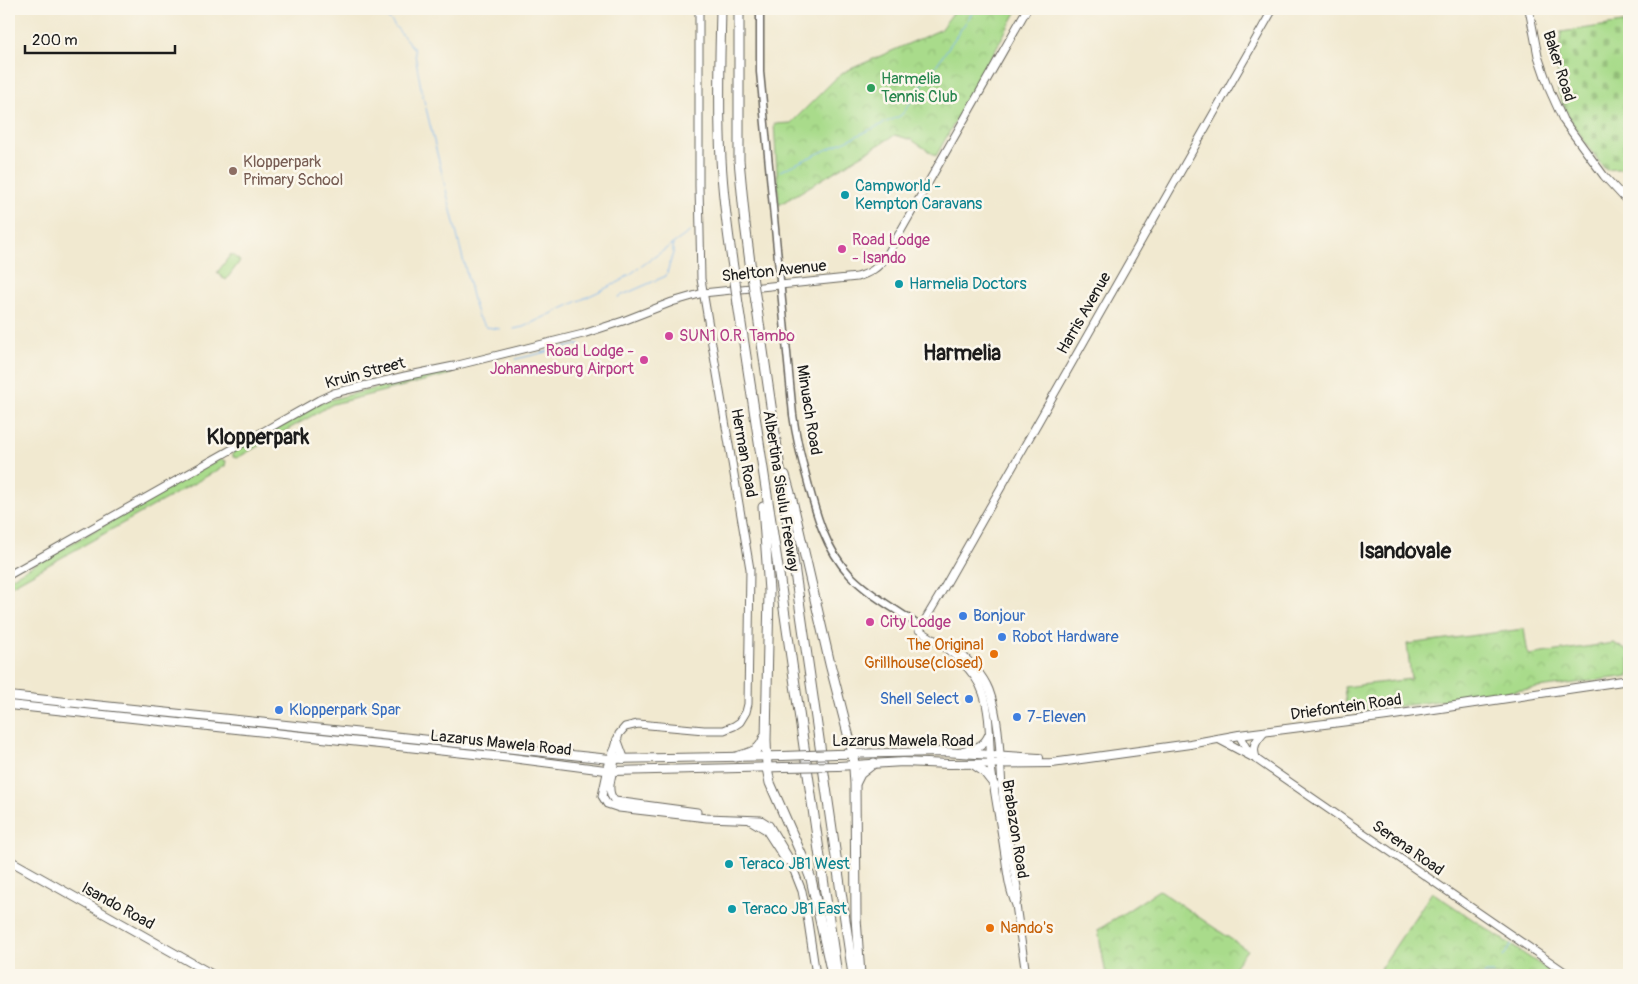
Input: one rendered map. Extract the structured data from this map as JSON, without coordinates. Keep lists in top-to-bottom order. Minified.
{"streets":{"highway":["Albertina Sisulu Freeway"],"main road":["Baker Road","Shelton Avenue","Harris Avenue","Kruin Street","Herman Road","Driefontein Road","Lazarus Mawela Road","Brabazon Road","Serena Road","Isando Road"],"street":["Minuach Road"]},"crossings":[["Shelton Avenue","Kruin Street"],["Shelton Avenue","Minuach Road"],["Shelton Avenue","Herman Road"],["Harris Avenue","Minuach Road"],["Kruin Street","Herman Road"],["Herman Road","Lazarus Mawela Road"],["Driefontein Road","Lazarus Mawela Road"],["Driefontein Road","Brabazon Road"],["Driefontein Road","Serena Road"],["Lazarus Mawela Road","Brabazon Road"]],"districts":["Harmelia","Klopperpark","Isandovale"],"places":["Harmelia Tennis Club","Klopperpark Primary School","Campworld - Kempton Caravans","Road Lodge - Isando","Harmelia Doctors","SUN1 O.R. Tambo","Road Lodge - Johannesburg Airport","Bonjour","City Lodge","Robot Hardware","The Original Grillhouse(closed)","Shell Select","Klopperpark Spar","7-Eleven","Teraco JB1 West","Teraco JB1 East","Nando's"],"scale_bar":"200 m"}
